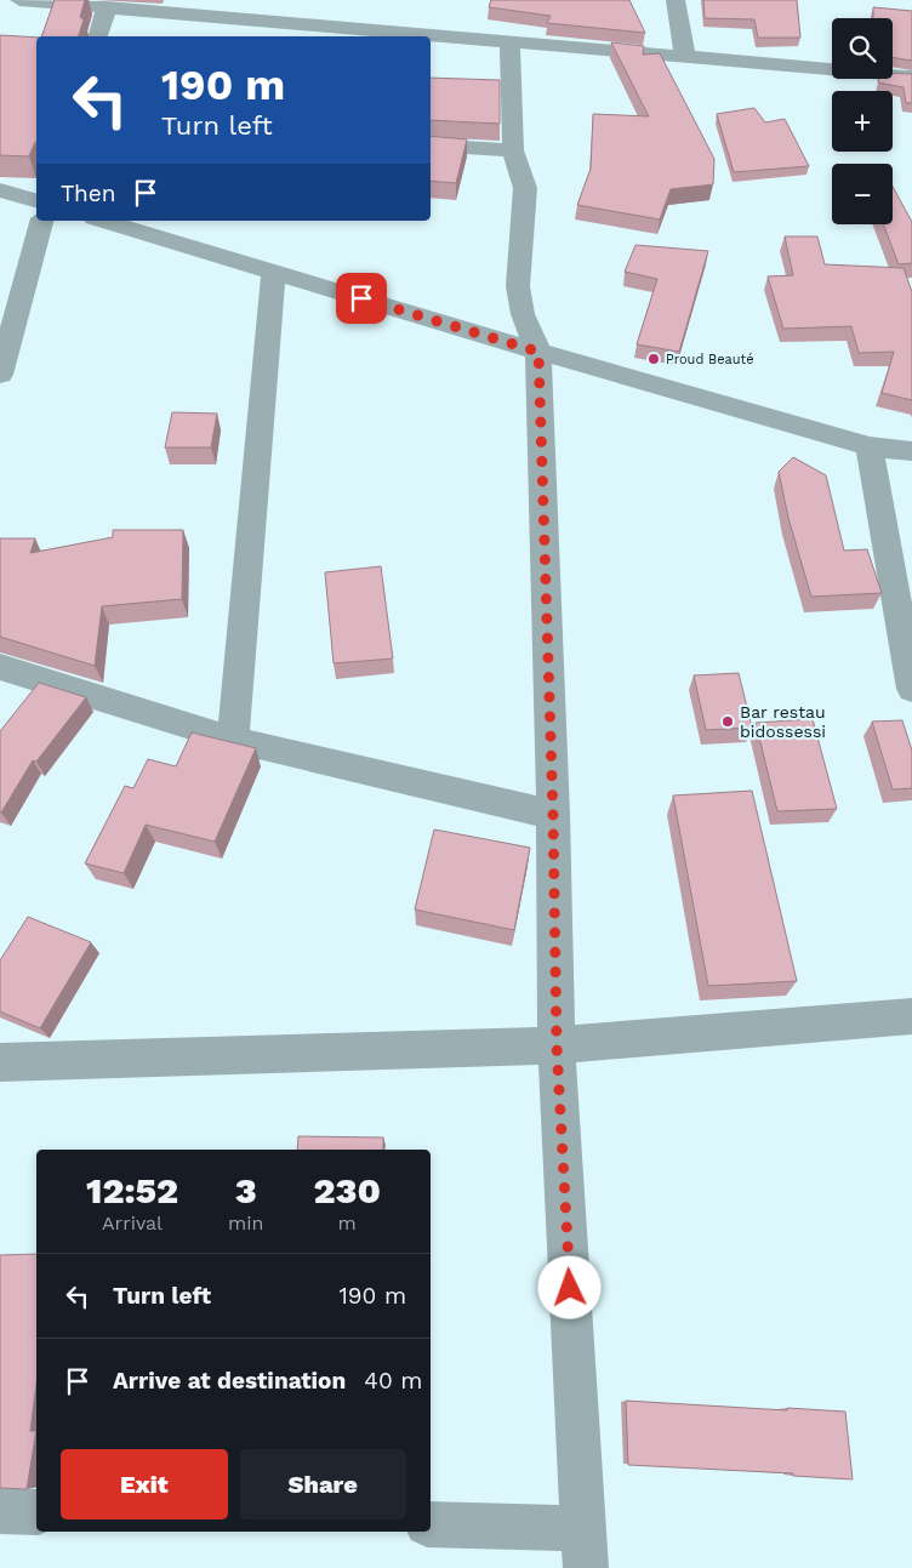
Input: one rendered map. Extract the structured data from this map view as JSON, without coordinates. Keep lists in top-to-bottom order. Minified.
{"places":["Proud Beauté","Bar restau bidossessi"],"page":{"map_buttons":["+","−"],"turn":["190 m","Turn left"],"then":"Then","eta":["12:52","Arrival","3","min","230","m"],"list":[{"name":"Turn left","value":"190 m"},{"name":"Arrive at destination","value":"40 m"}],"buttons":["Exit","Share"]}}
